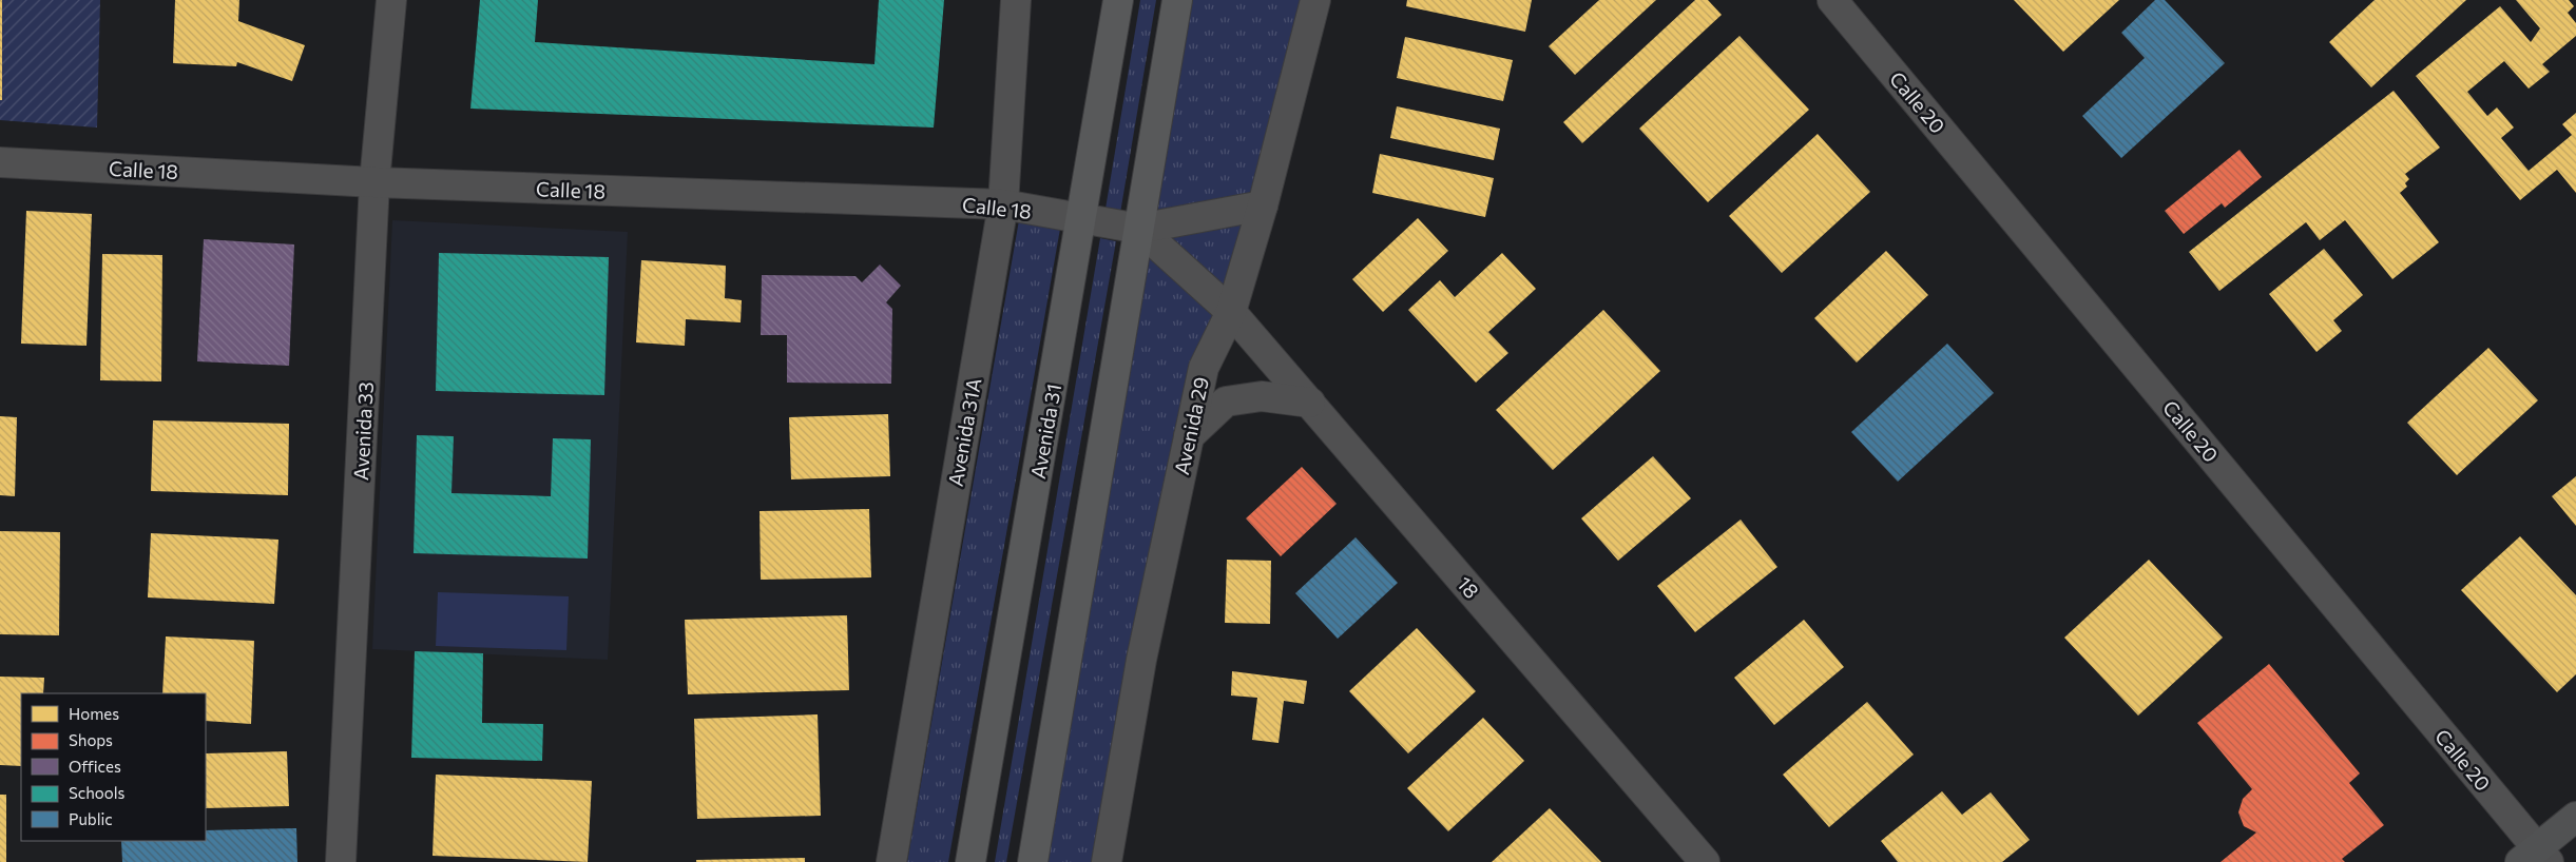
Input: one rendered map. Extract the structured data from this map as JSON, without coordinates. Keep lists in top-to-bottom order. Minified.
{"streets":{"main road":["Avenida 31"],"street":["Calle 20","Calle 18","Avenida 29","Avenida 33","Avenida 31A","18"]},"crossings":[["Calle 18","Avenida 29"],["Calle 18","Avenida 33"],["Calle 18","Avenida 31"],["Calle 18","Avenida 31A"],["Avenida 29","18"]],"legend":["Homes","Shops","Offices","Schools","Public"]}
